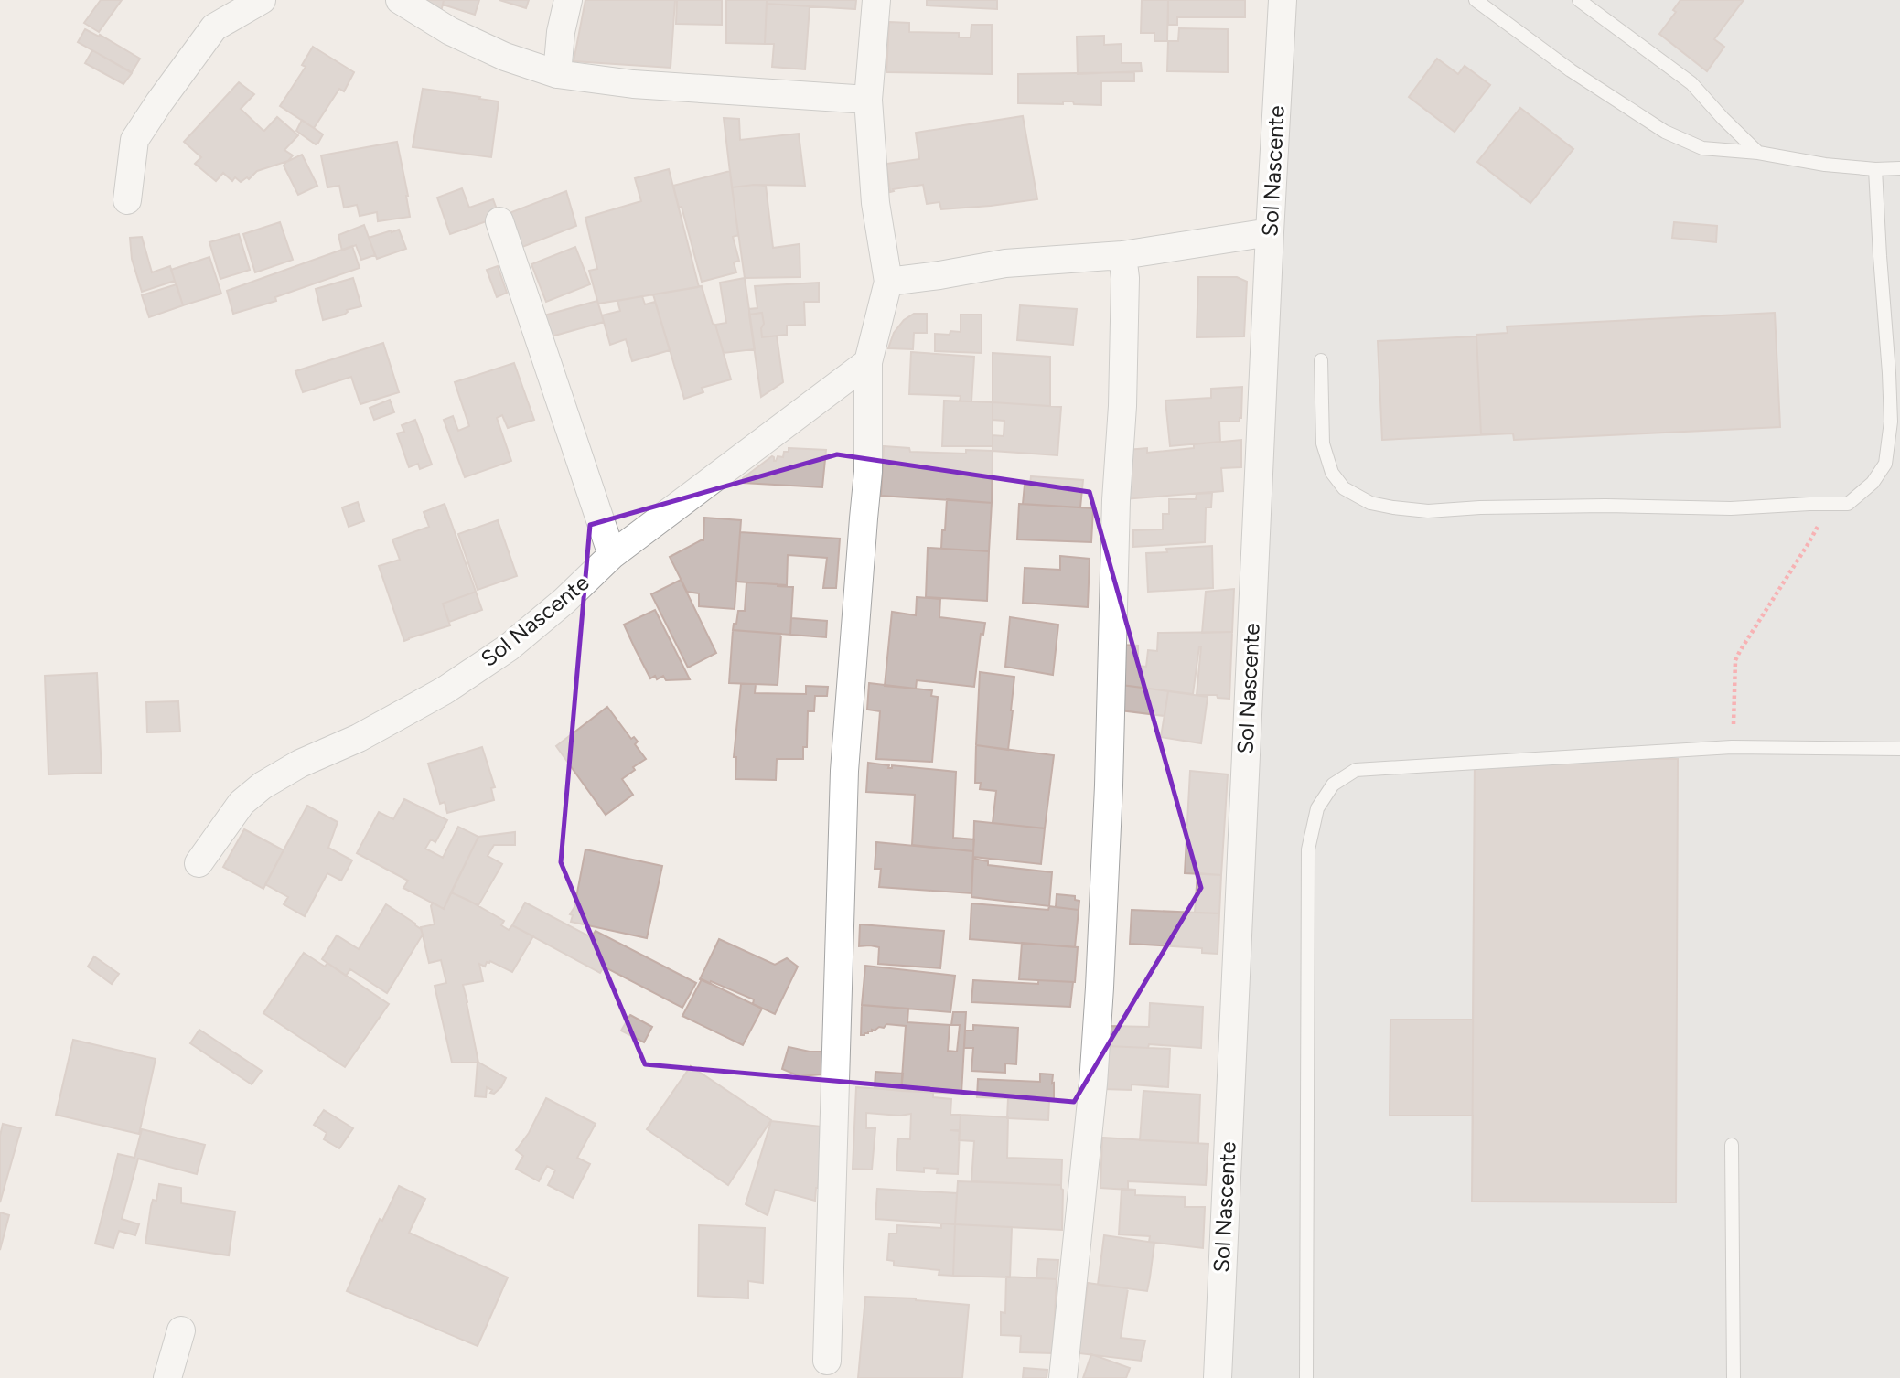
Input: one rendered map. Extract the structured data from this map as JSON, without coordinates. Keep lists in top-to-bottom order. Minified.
{"streets":{"street":["Sol Nascente"]}}
